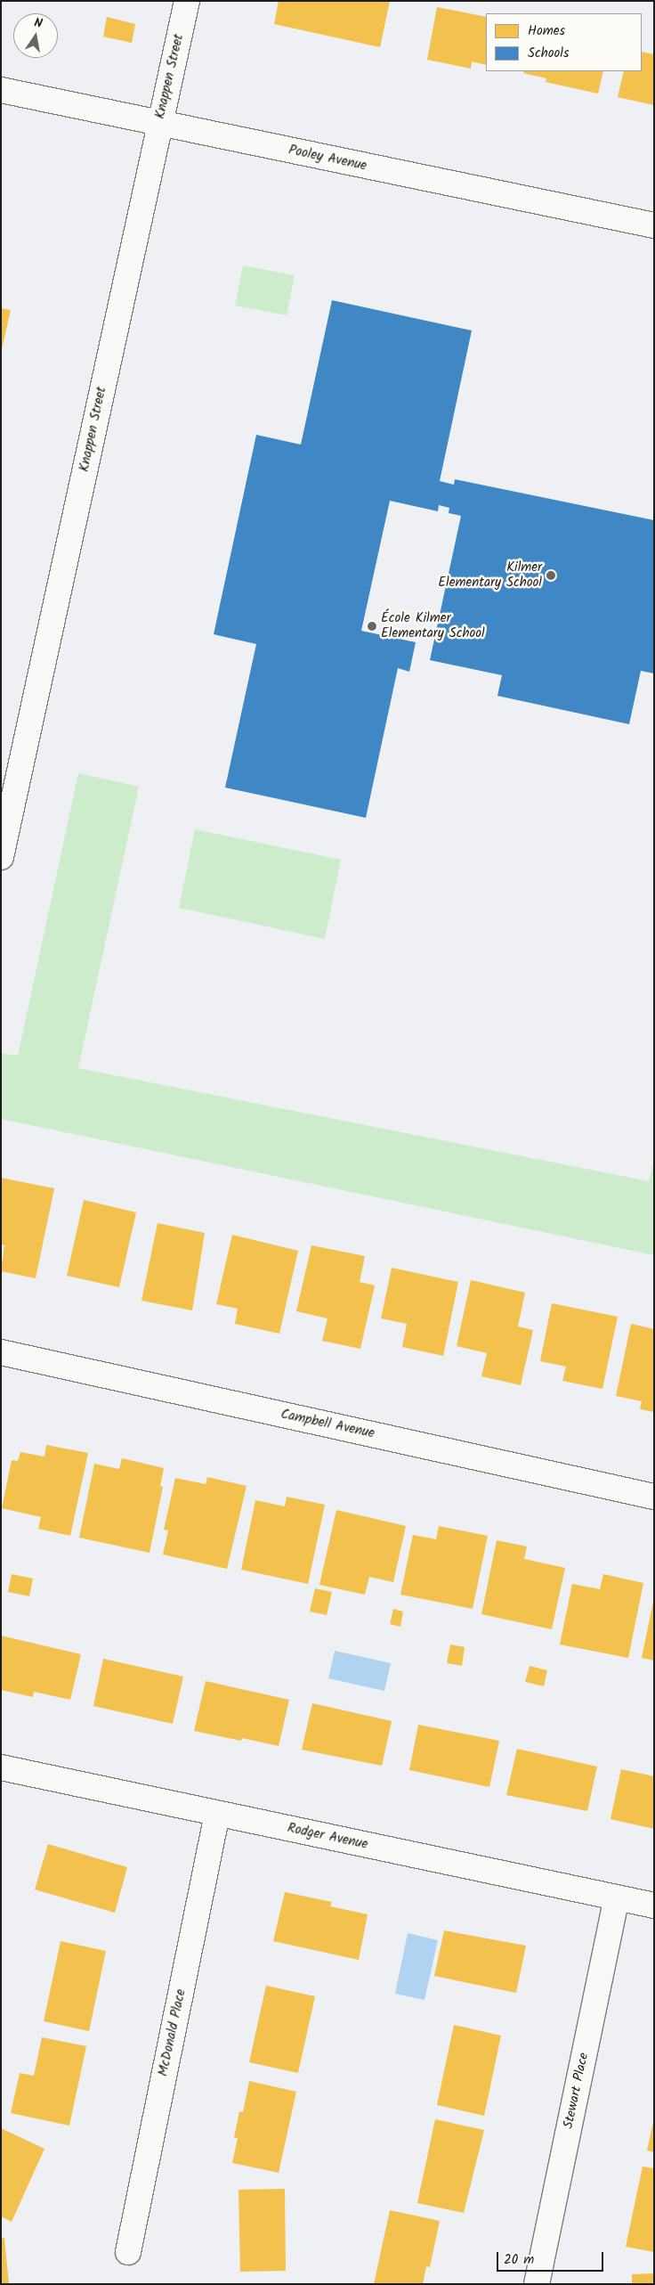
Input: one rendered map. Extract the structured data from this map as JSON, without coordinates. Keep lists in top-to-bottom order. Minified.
{"streets":{"street":["Knappen Street","Pooley Avenue","Campbell Avenue","Rodger Avenue","McDonald Place","Stewart Place"]},"crossings":[["Knappen Street","Pooley Avenue"],["Rodger Avenue","McDonald Place"],["Rodger Avenue","Stewart Place"]],"places":["Kilmer Elementary School","École Kilmer Elementary School"],"legend":["Homes","Schools"],"scale_bar":"20 m","north":"top"}
